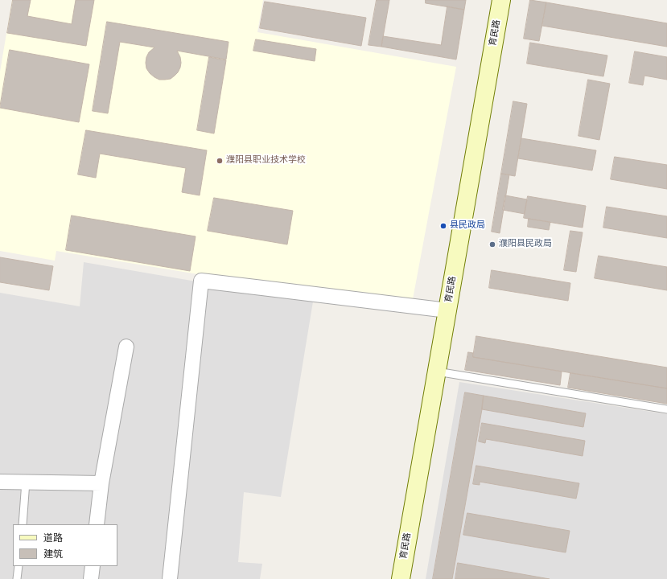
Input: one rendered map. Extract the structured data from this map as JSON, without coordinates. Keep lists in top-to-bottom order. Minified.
{"streets":{"street":["育民路"]},"places":["濮阳县职业技术学校","县民政局","濮阳县民政局"],"legend":["道路","建筑"]}
